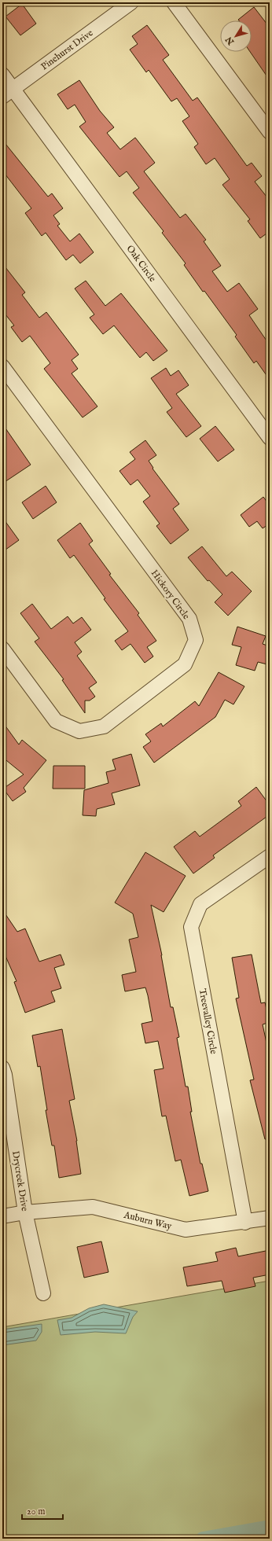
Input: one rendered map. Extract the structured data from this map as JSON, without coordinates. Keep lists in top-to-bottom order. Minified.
{"streets":{"street":["Pinehurst Drive","Oak Circle","Hickory Circle","Treevalley Circle","Drycreek Drive","Auburn Way"]},"crossings":[["Pinehurst Drive","Oak Circle"],["Treevalley Circle","Auburn Way"],["Drycreek Drive","Auburn Way"]],"scale_bar":"20 m","north":"bottom left"}
